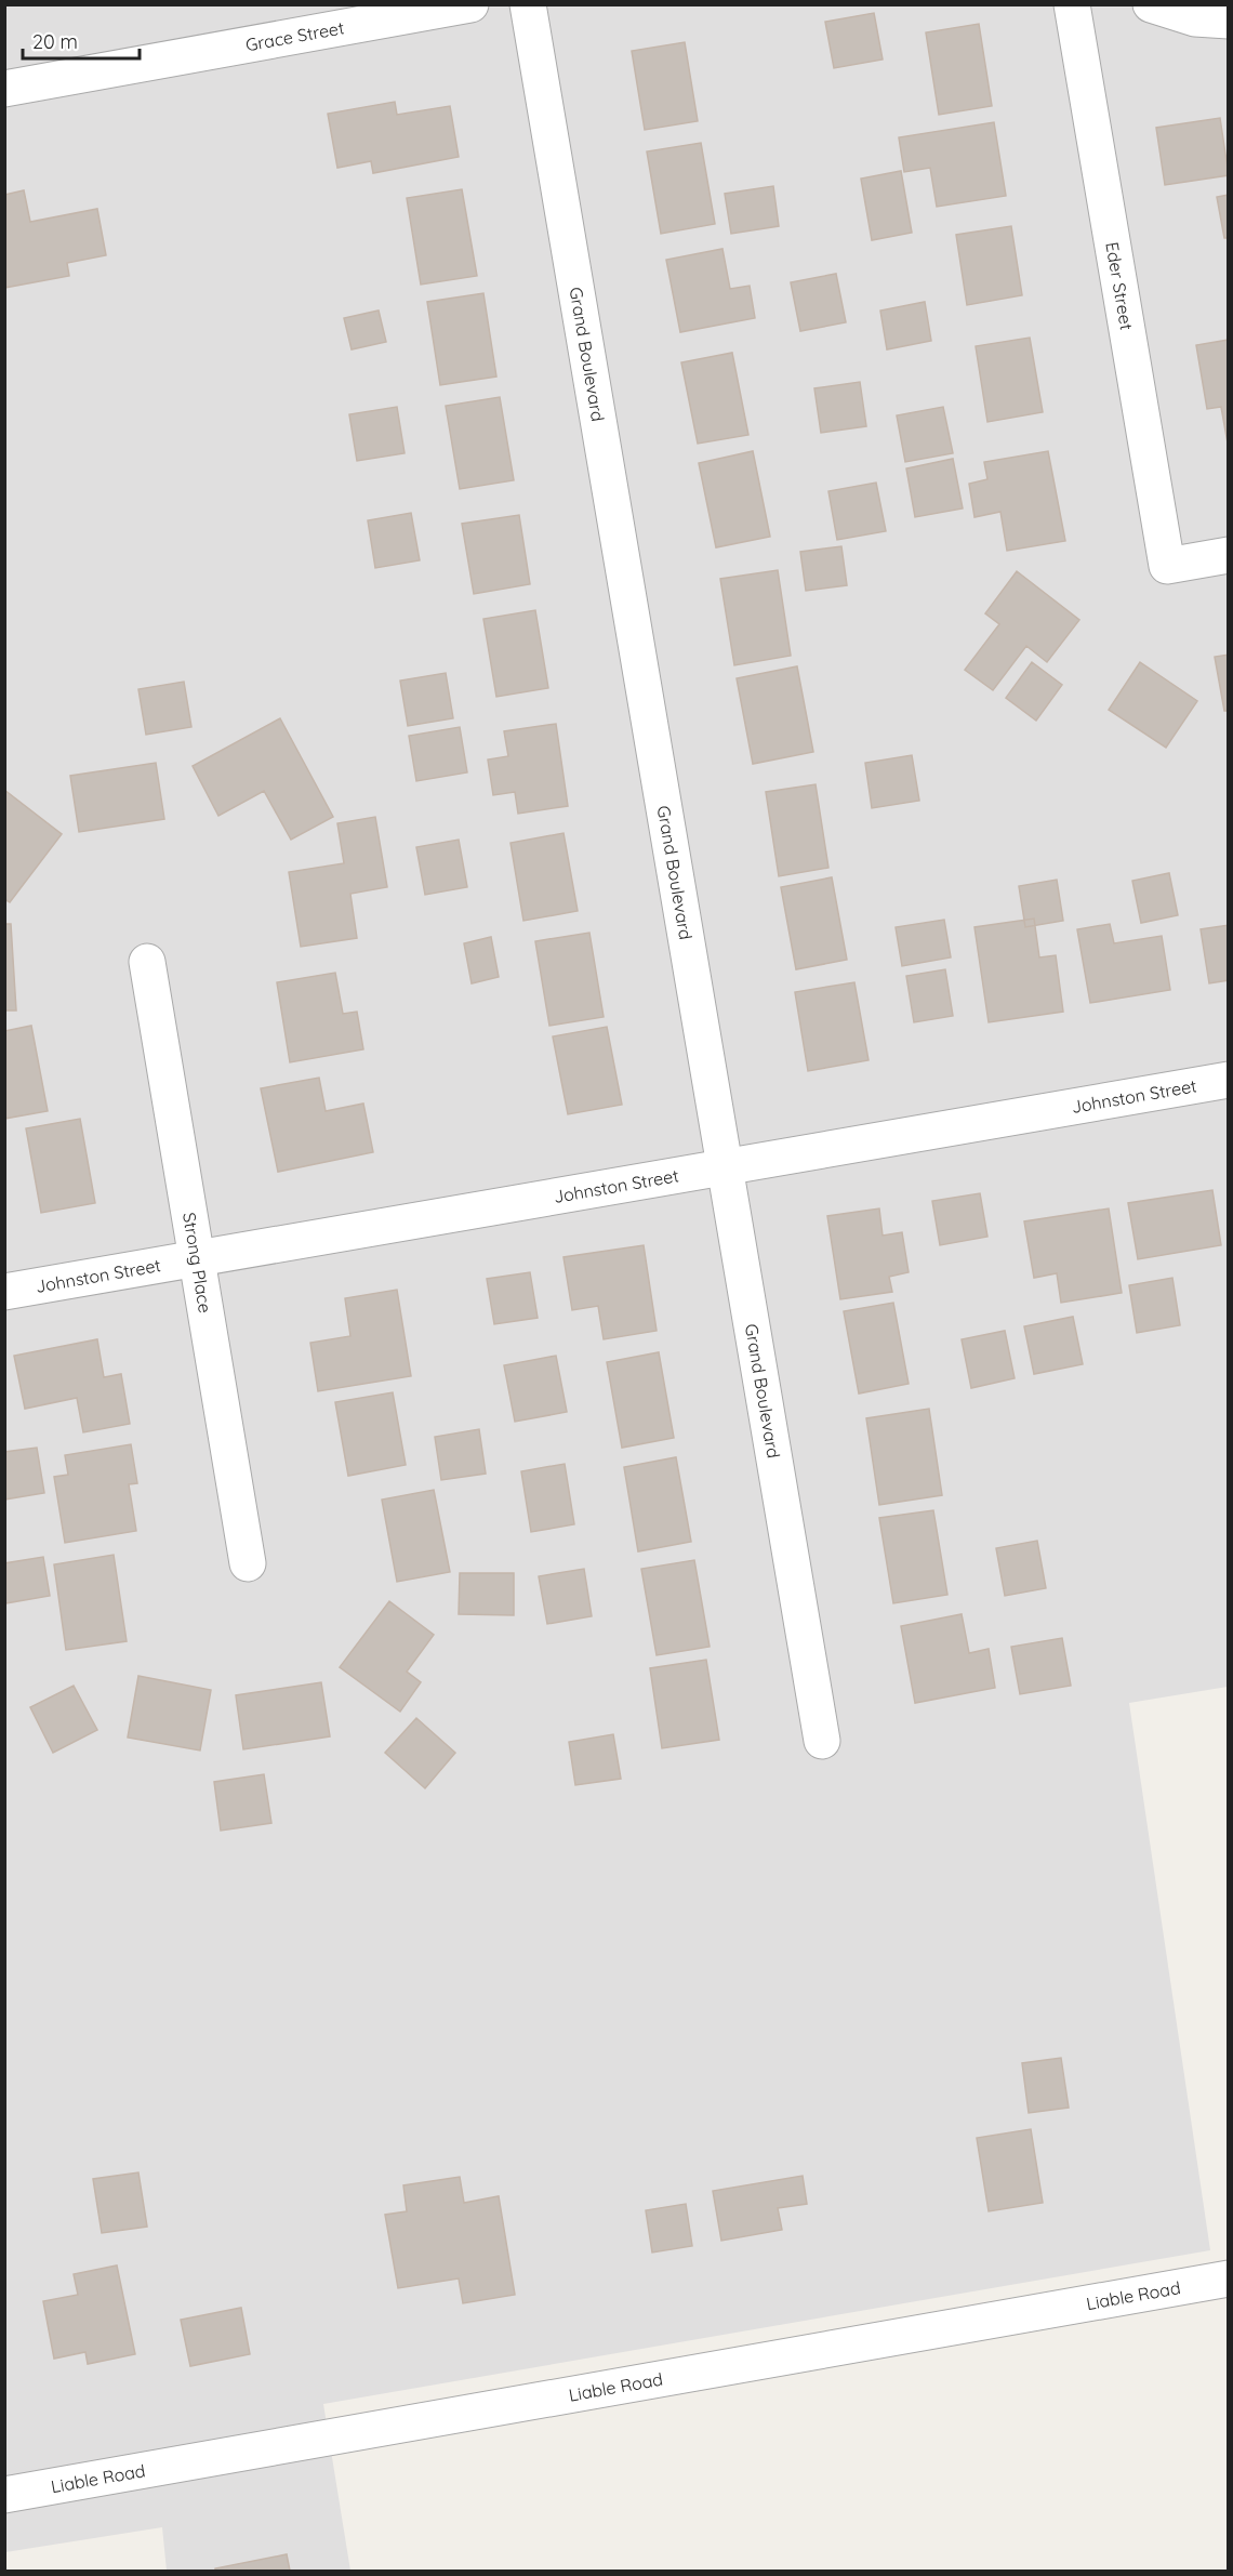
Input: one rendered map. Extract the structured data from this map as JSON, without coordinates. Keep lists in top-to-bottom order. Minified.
{"streets":{"street":["Grace Street","Eder Street","Grand Boulevard","Johnston Street","Strong Place","Liable Road"]},"crossings":[["Grand Boulevard","Johnston Street"],["Johnston Street","Strong Place"]],"scale_bar":"20 m"}
